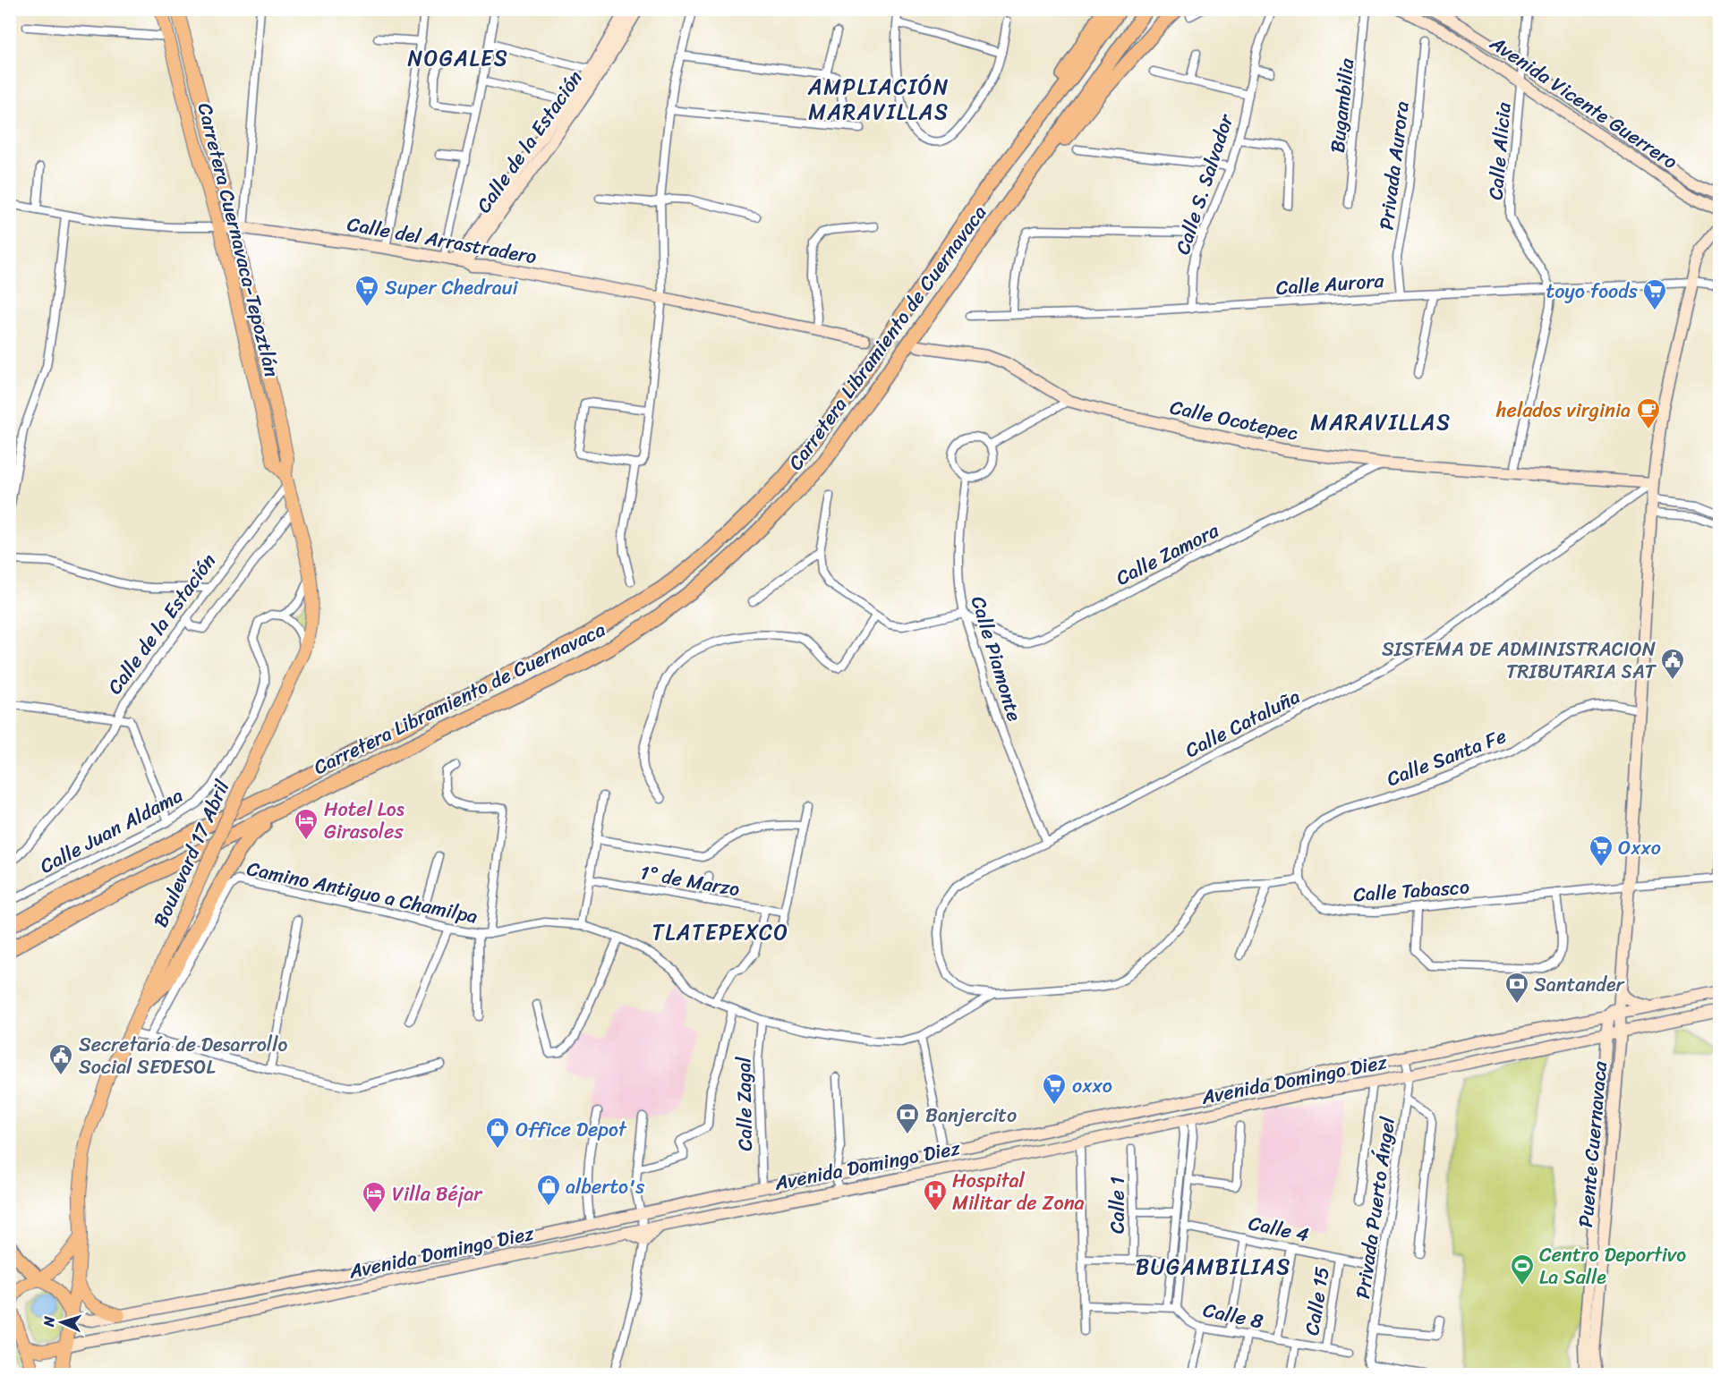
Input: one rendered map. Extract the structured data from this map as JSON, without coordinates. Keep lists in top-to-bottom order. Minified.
{"streets":{"highway":["Carretera Libramiento de Cuernavaca"],"main road":["Avenida Vicente Guerrero","Calle de la Estación","Carretera Cuernavaca-Tepoztlán","Calle del Arrastradero","Calle Ocotepec","Boulevard 17 Abril","Avenida Domingo Diez","Puente Cuernavaca"],"street":["Bugambilia","Calle Alicia","Privada Aurora","Calle S. Salvador","Calle Aurora","Calle Zamora","Calle Piamonte","Calle Cataluña","Calle Santa Fe","Calle Juan Aldama","1° de Marzo","Calle Tabasco","Camino Antiguo a Chamilpa","Calle Zagal","Calle 1","Privada Puerto Ángel","Calle 4","Calle 15","Calle 8"]},"crossings":[["Avenida Vicente Guerrero","Calle Alicia"],["Calle de la Estación","Carretera Cuernavaca-Tepoztlán"],["Calle de la Estación","Calle del Arrastradero"],["Calle de la Estación","Boulevard 17 Abril"],["Calle Alicia","Calle Aurora"],["Privada Aurora","Calle Aurora"],["Calle S. Salvador","Calle Aurora"],["Carretera Cuernavaca-Tepoztlán","Calle del Arrastradero"],["Carretera Cuernavaca-Tepoztlán","Boulevard 17 Abril"],["Calle Ocotepec","Calle Zamora"],["Calle Ocotepec","Calle Cataluña"],["Calle Zamora","Calle Piamonte"],["Calle Piamonte","Calle Cataluña"],["Calle Cataluña","Camino Antiguo a Chamilpa"],["Calle Santa Fe","Calle Tabasco"],["Calle Juan Aldama","Boulevard 17 Abril"],["Boulevard 17 Abril","Avenida Domingo Diez"],["Camino Antiguo a Chamilpa","Calle Zagal"],["Avenida Domingo Diez","Calle Zagal"],["Avenida Domingo Diez","Puente Cuernavaca"],["Avenida Domingo Diez","Privada Puerto Ángel"],["Calle 4","Calle 15"],["Calle 15","Calle 8"]],"districts":["NOGALES","AMPLIACIÓN MARAVILLAS","MARAVILLAS","TLATEPEXCO","BUGAMBILIAS"],"places":{"supermarket":["Super Chedraui","toyo foods","Oxxo","oxxo"],"cafe":["helados virginia"],"public building":["SISTEMA DE ADMINISTRACION TRIBUTARIA SAT","Secretaría de Desarrollo Social SEDESOL"],"hotel":["Hotel Los Girasoles","Villa Béjar"],"bank":["Santander","Banjercito"],"shop":["Office Depot","alberto's"],"hospital":["Hospital Militar de Zona"],"sports":["Centro Deportivo La Salle"]},"north":"left"}
